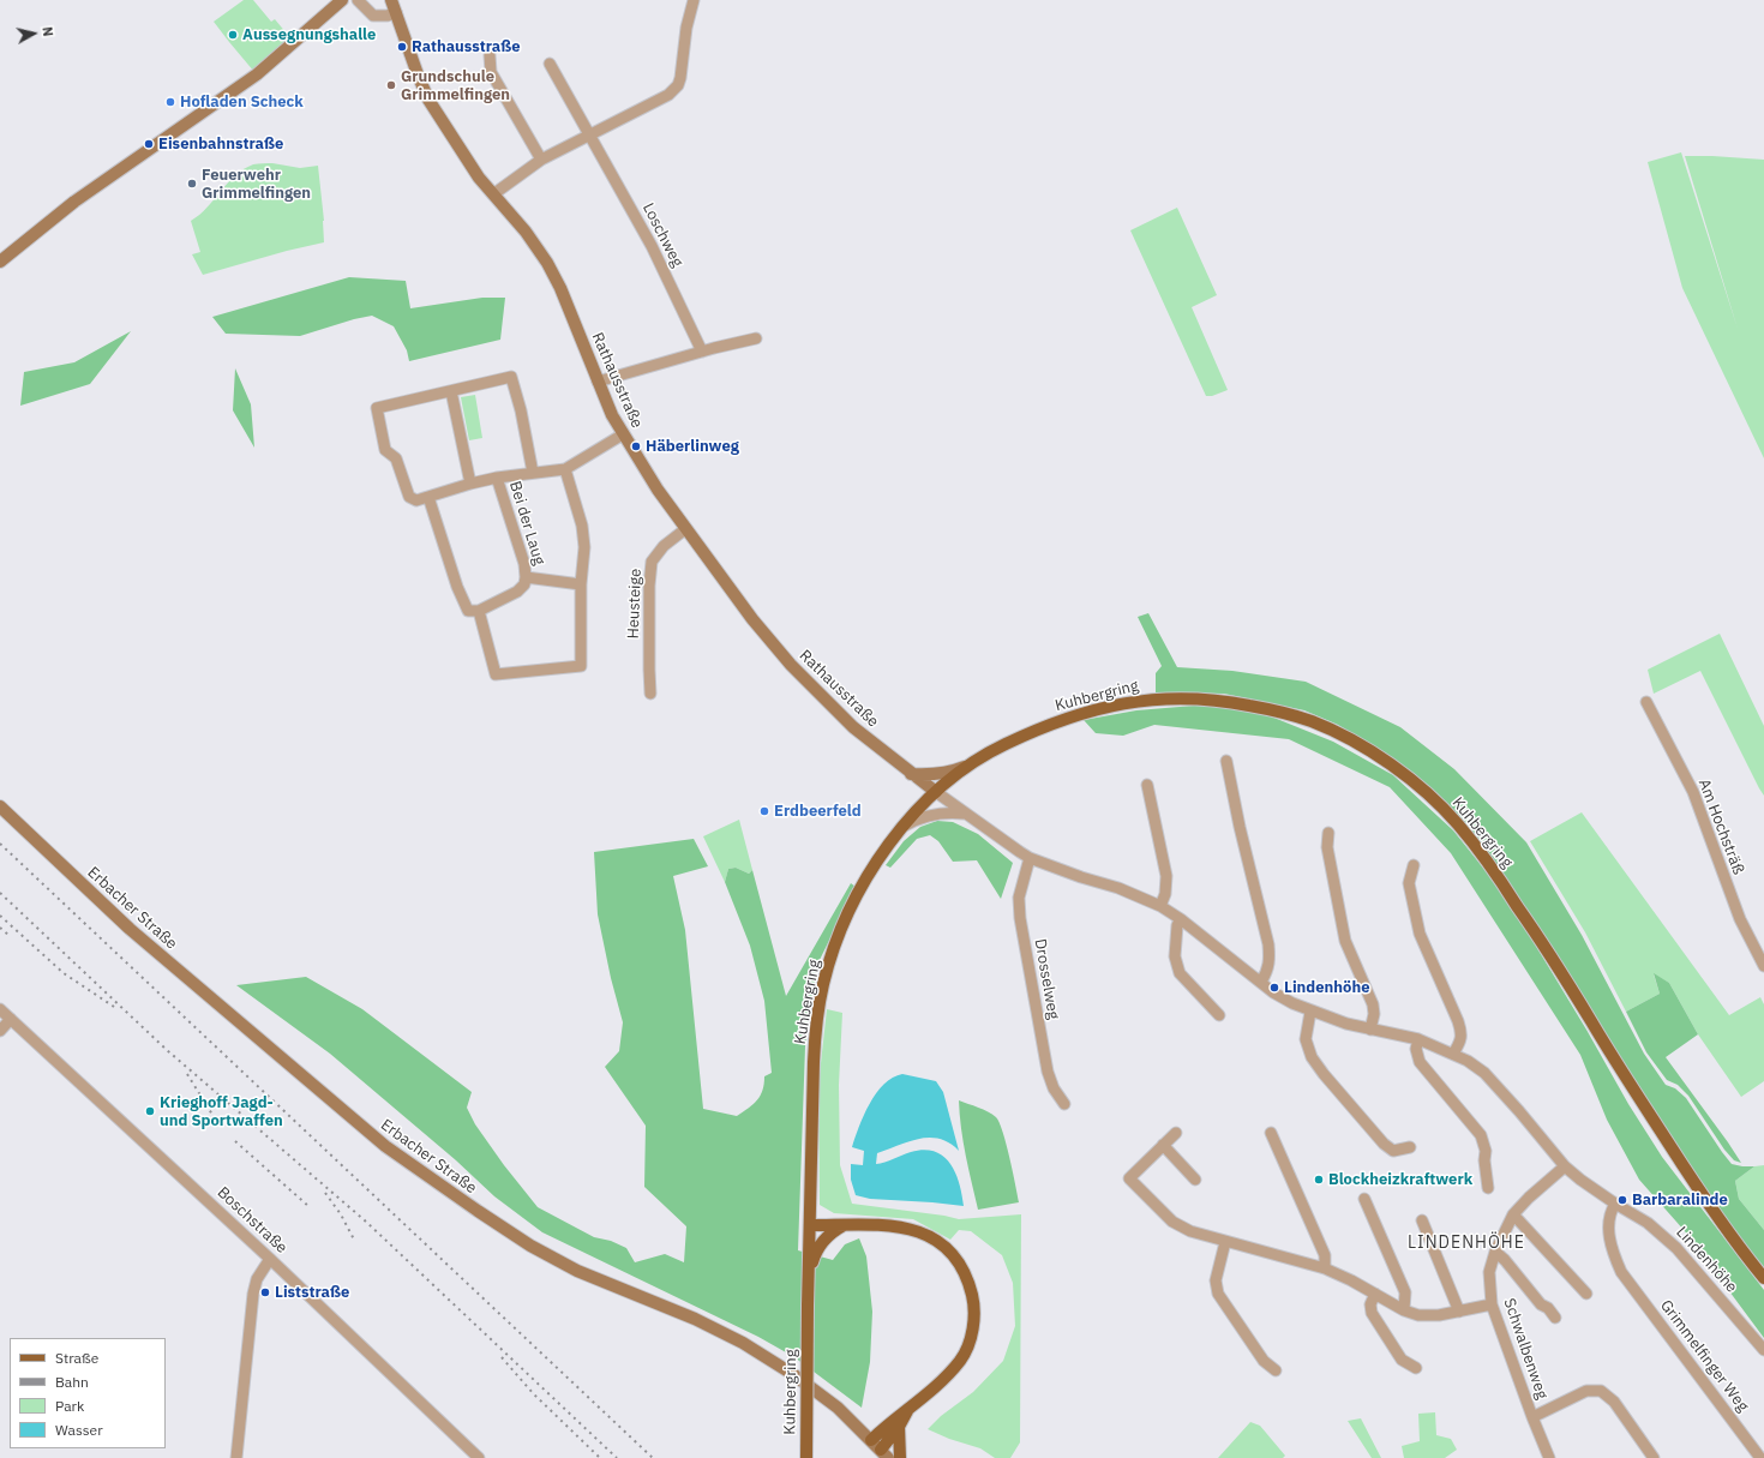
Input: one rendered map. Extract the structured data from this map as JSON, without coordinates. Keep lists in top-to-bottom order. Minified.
{"streets":{"main road":["Kuhbergring"],"street":["Loschweg","Rathausstraße","Bei der Laug","Heusteige","Am Hochsträß","Erbacher Straße","Drosselweg","Boschstraße","Lindenhöhe","Schwalbenweg","Grimmelfinger Weg"]},"crossings":[["Rathausstraße","Bei der Laug"],["Rathausstraße","Heusteige"],["Rathausstraße","Kuhbergring"],["Drosselweg","Lindenhöhe"],["Lindenhöhe","Schwalbenweg"],["Lindenhöhe","Grimmelfinger Weg"]],"districts":["LINDENHÖHE"],"places":["Aussegnungshalle","Rathausstraße","Grundschule Grimmelfingen","Hofladen Scheck","Eisenbahnstraße","Feuerwehr Grimmelfingen","Häberlinweg","Erdbeerfeld","Lindenhöhe","Krieghoff Jagd- und Sportwaffen","Blockheizkraftwerk","Barbaralinde","Liststraße"],"legend":["Straße","Bahn","Park","Wasser"],"north":"right"}
